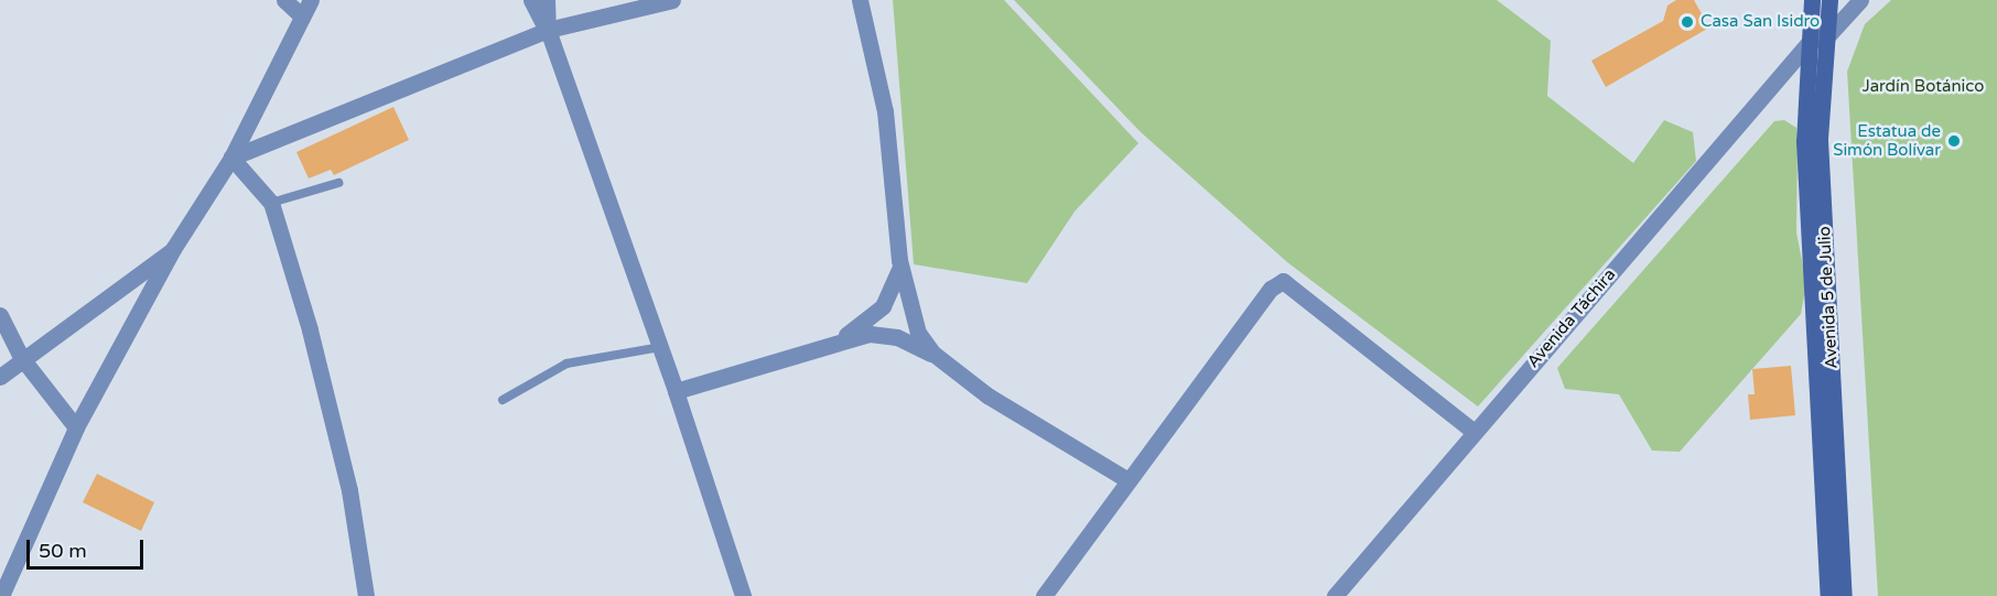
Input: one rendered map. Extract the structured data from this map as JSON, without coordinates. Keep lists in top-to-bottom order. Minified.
{"streets":{"street":["Avenida 5 de Julio","Avenida Táchira"]},"crossings":[["Avenida 5 de Julio","Avenida Táchira"]],"parks":["Jardín Botánico"],"places":["Casa San Isidro","Estatua de Simón Bolívar"],"scale_bar":"50 m"}
